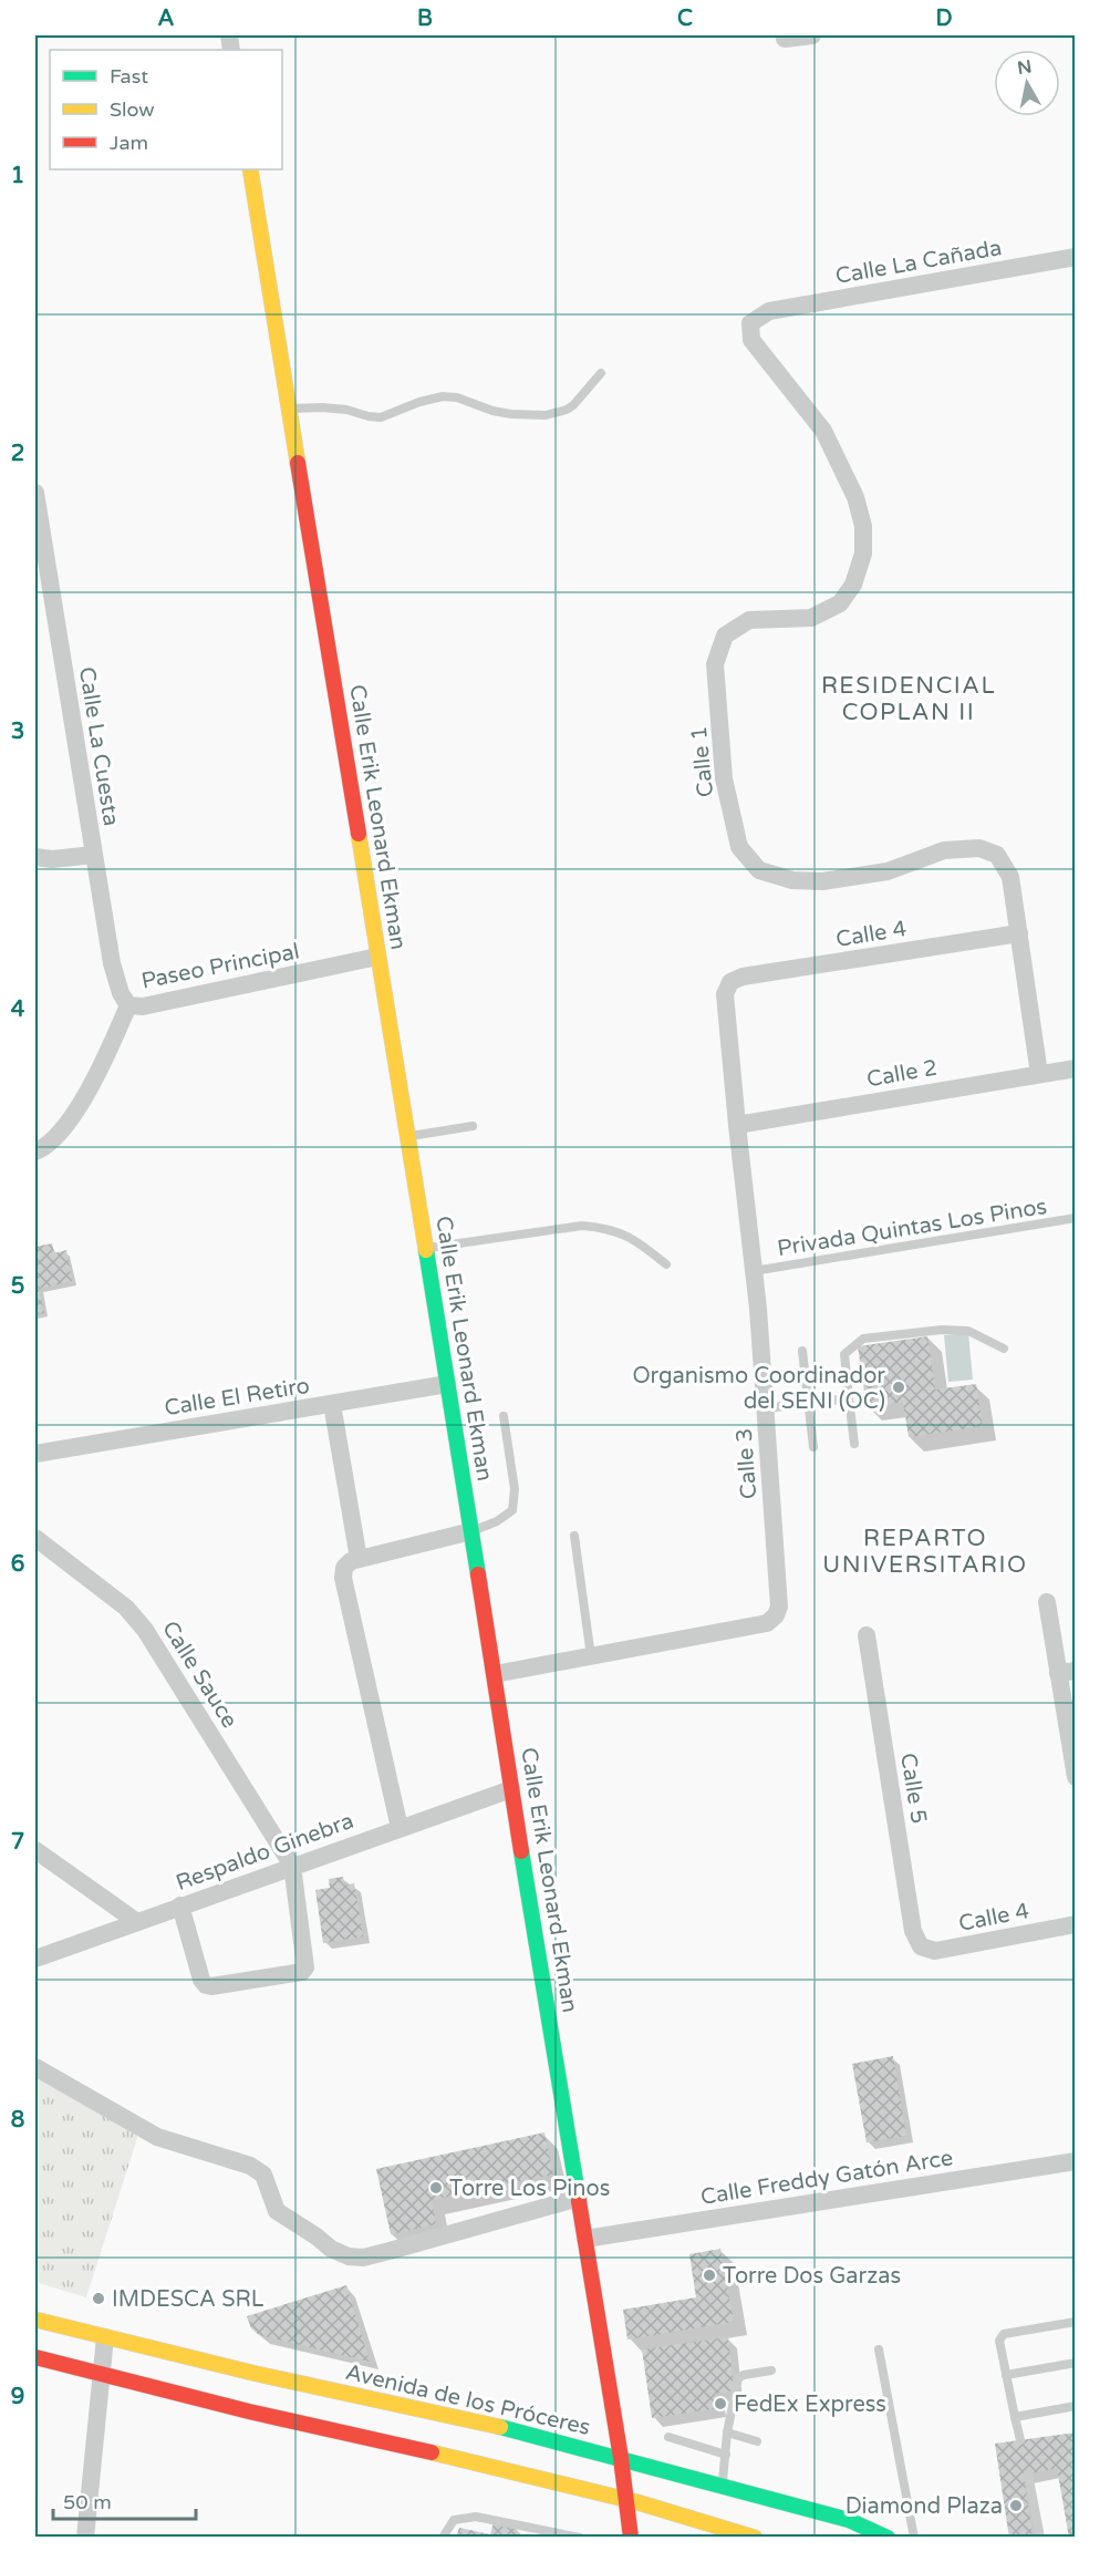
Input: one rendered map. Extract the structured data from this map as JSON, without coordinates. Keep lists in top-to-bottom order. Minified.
{"streets":{"street":["Calle La Cañada","Calle La Cuesta","Calle 1","Calle Erik Leonard Ekman","Calle 4","Paseo Principal","Calle 2","Calle El Retiro","Calle 3","Calle Sauce","Calle 5","Respaldo Ginebra","Calle Freddy Gatón Arce","Avenida de los Próceres"],"lane":["Privada Quintas Los Pinos"]},"crossings":[["Calle La Cañada","Calle 1"],["Calle La Cuesta","Paseo Principal"],["Calle 1","Calle 4"],["Calle 1","Calle 2"],["Calle Erik Leonard Ekman","Paseo Principal"],["Calle Erik Leonard Ekman","Calle El Retiro"],["Calle Erik Leonard Ekman","Calle 3"],["Calle Erik Leonard Ekman","Respaldo Ginebra"],["Calle Erik Leonard Ekman","Calle Freddy Gatón Arce"],["Calle Erik Leonard Ekman","Avenida de los Próceres"],["Calle 4","Calle 3"],["Calle 4","Calle 5"],["Calle 2","Calle 3"],["Privada Quintas Los Pinos","Calle 3"],["Calle Sauce","Respaldo Ginebra"]],"districts":["RESIDENCIAL COPLAN II","REPARTO UNIVERSITARIO"],"places":["Organismo Coordinador del SENI (OC)","Torre Los Pinos","Torre Dos Garzas","IMDESCA SRL","FedEx Express","Diamond Plaza"],"legend":["Fast","Slow","Jam"],"scale_bar":"50 m","north":"top","grid":{"columns":["A","B","C","D"],"rows":["1","2","3","4","5","6","7","8","9"]}}
